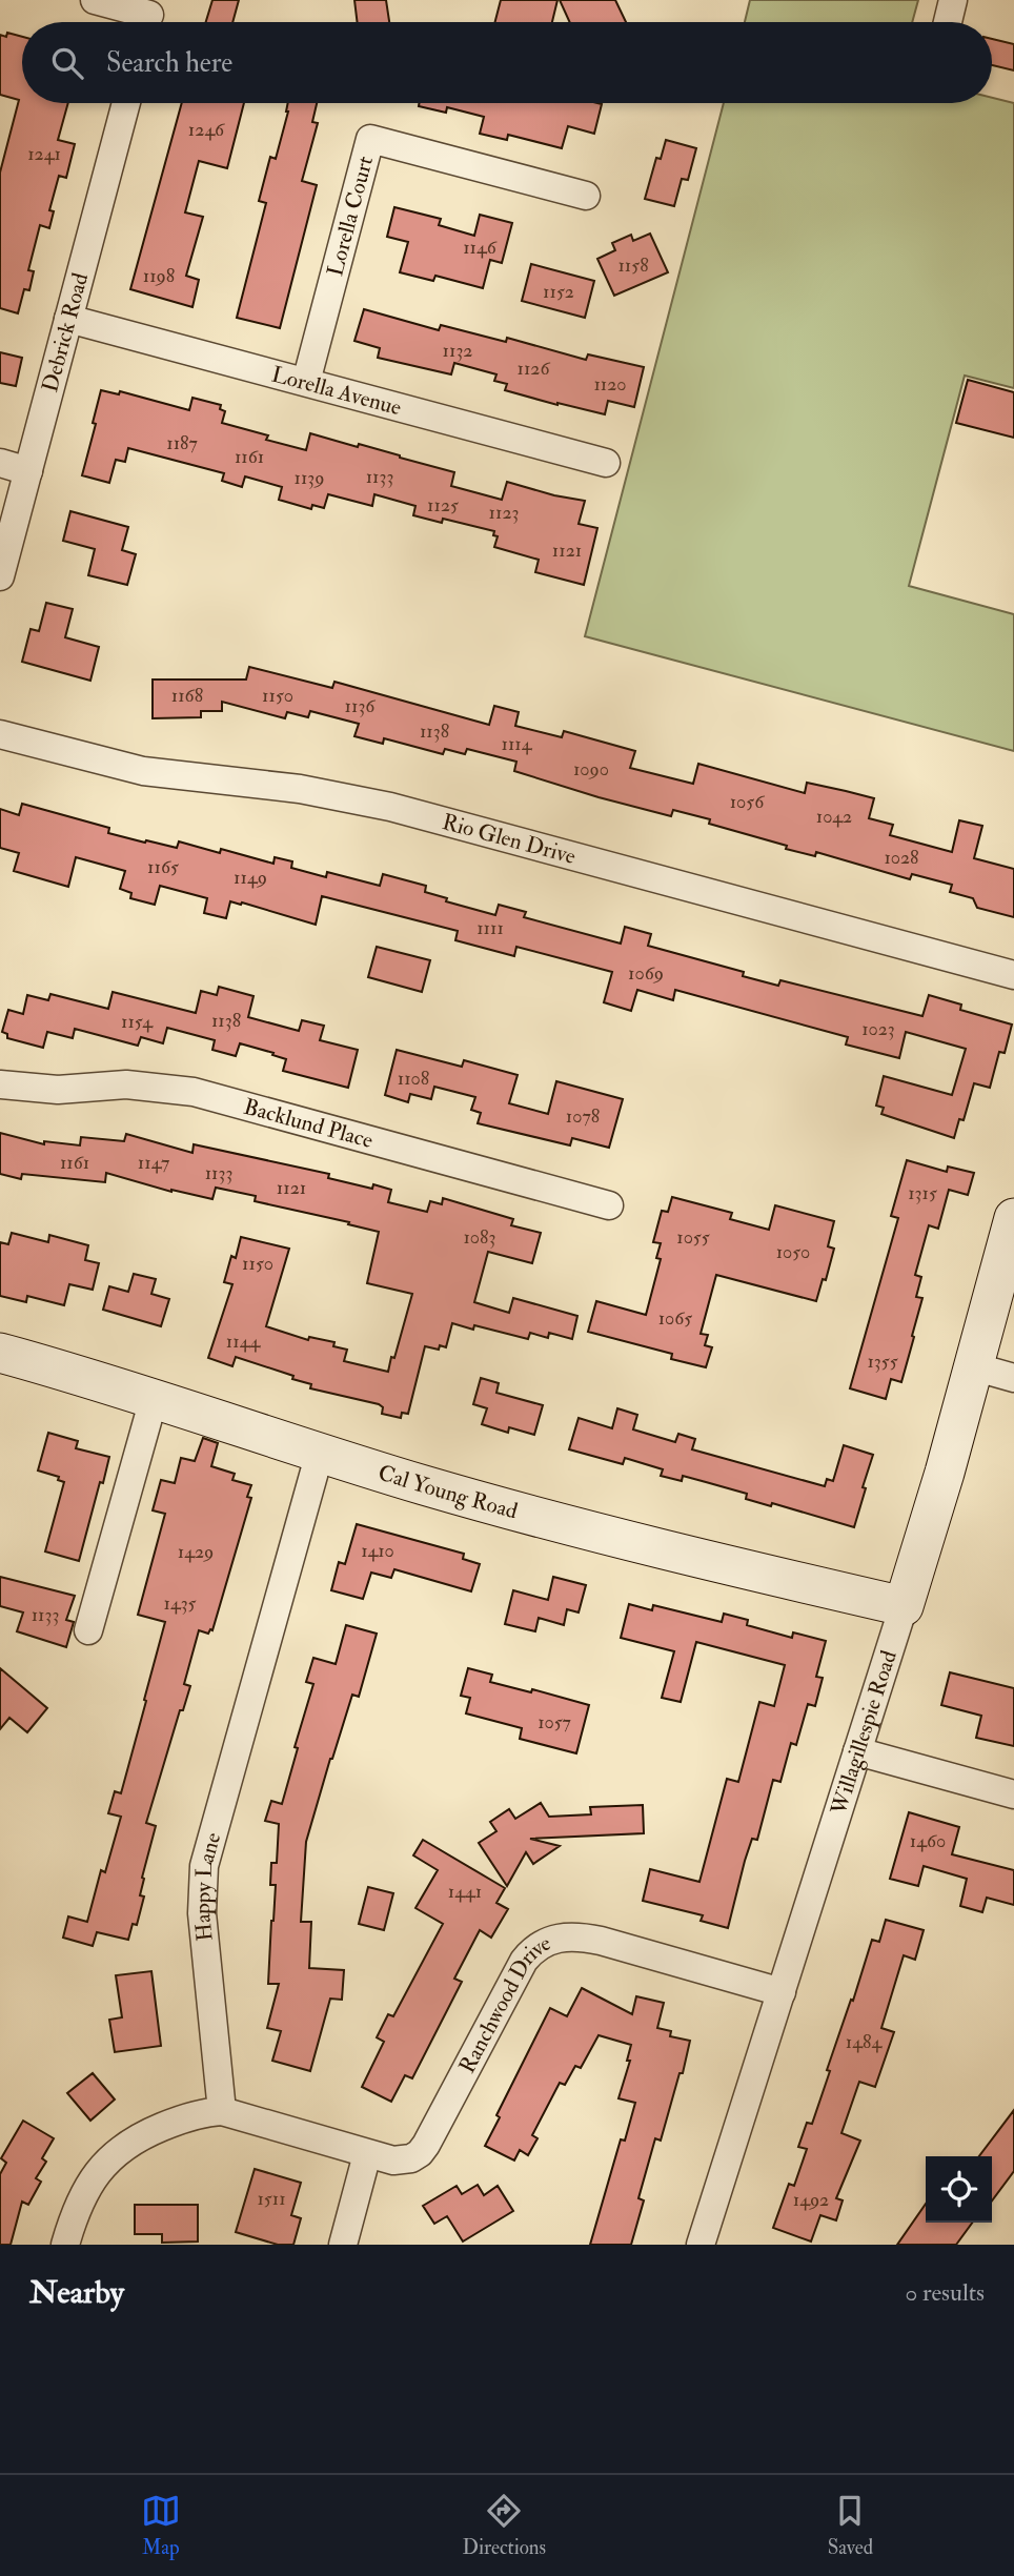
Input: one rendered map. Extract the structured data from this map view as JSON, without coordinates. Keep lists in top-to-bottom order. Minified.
{"streets":{"main road":["Cal Young Road","Willagillespie Road"],"street":["Lorella Court","Debrick Road","Lorella Avenue","Rio Glen Drive","Backlund Place","Happy Lane","Ranchwood Drive"]},"crossings":[["Lorella Court","Lorella Avenue"],["Debrick Road","Lorella Avenue"],["Cal Young Road","Willagillespie Road"],["Cal Young Road","Happy Lane"],["Willagillespie Road","Ranchwood Drive"],["Happy Lane","Ranchwood Drive"]],"house_numbers":["1246","1241","1146","1158","1198","1152","1132","1126","1120","1187","1161","1133","1139","1125","1123","1121","1168","1150","1136","1138","1114","1090","1056","1042","1028","1165","1149","1111","1069","1138","1154","1023","1108","1078","1161","1147","1133","1121","1315","1083","1055","1050","1150","1065","1144","1355","1410","1429","1435","1133","1057","1460","1441","1484","1511","1492"],"page":{"search":"Search here","heading":["Nearby","0 results"],"nav":["Map","Directions","Saved"]}}
